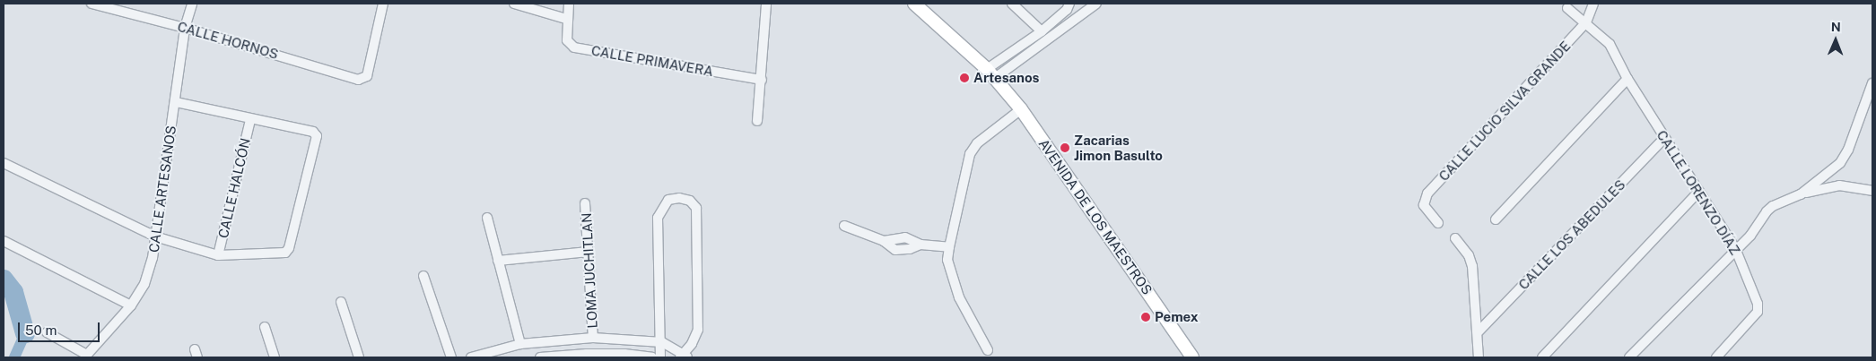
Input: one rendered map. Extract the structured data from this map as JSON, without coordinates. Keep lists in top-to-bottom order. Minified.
{"streets":{"street":["CALLE HORNOS","CALLE PRIMAVERA","CALLE LUCIO SILVA GRANDE","CALLE HALCÓN","CALLE ARTESANOS","CALLE LORENZO DÍAZ","AVENIDA DE LOS MAESTROS","CALLE LOS ABEDULES","LOMA JUCHITLAN"]},"crossings":[["CALLE HORNOS","CALLE ARTESANOS"],["CALLE LUCIO SILVA GRANDE","CALLE LORENZO DÍAZ"],["CALLE LORENZO DÍAZ","CALLE LOS ABEDULES"]],"places":["Artesanos","Zacarias Jimon Basulto","Pemex"],"scale_bar":"50 m","north":"top"}
